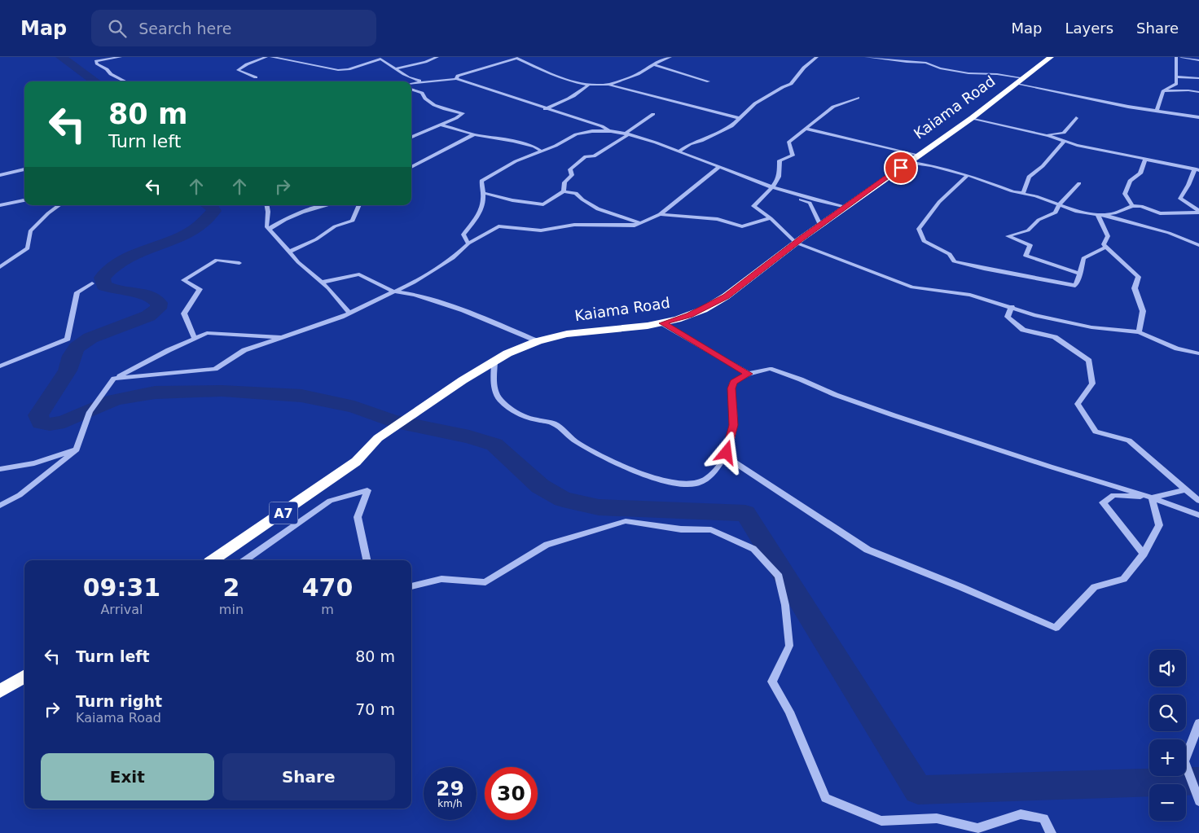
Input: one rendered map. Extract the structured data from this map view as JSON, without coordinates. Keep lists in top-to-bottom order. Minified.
{"streets":{"highway":["Kaiama Road","A7"]},"page":{"header":"Map","search":"Search here","nav":["Map","Layers","Share"],"turn":["80 m","Turn left"],"eta":["09:31","Arrival","2","min","470","m"],"list":[{"name":"Turn left","value":"80 m"},{"name":"Turn right","note":"Kaiama Road","value":"70 m"}],"map_buttons":["+","−"],"buttons":["Exit","Share"],"speed":"29 km/h","limit":"30"}}
